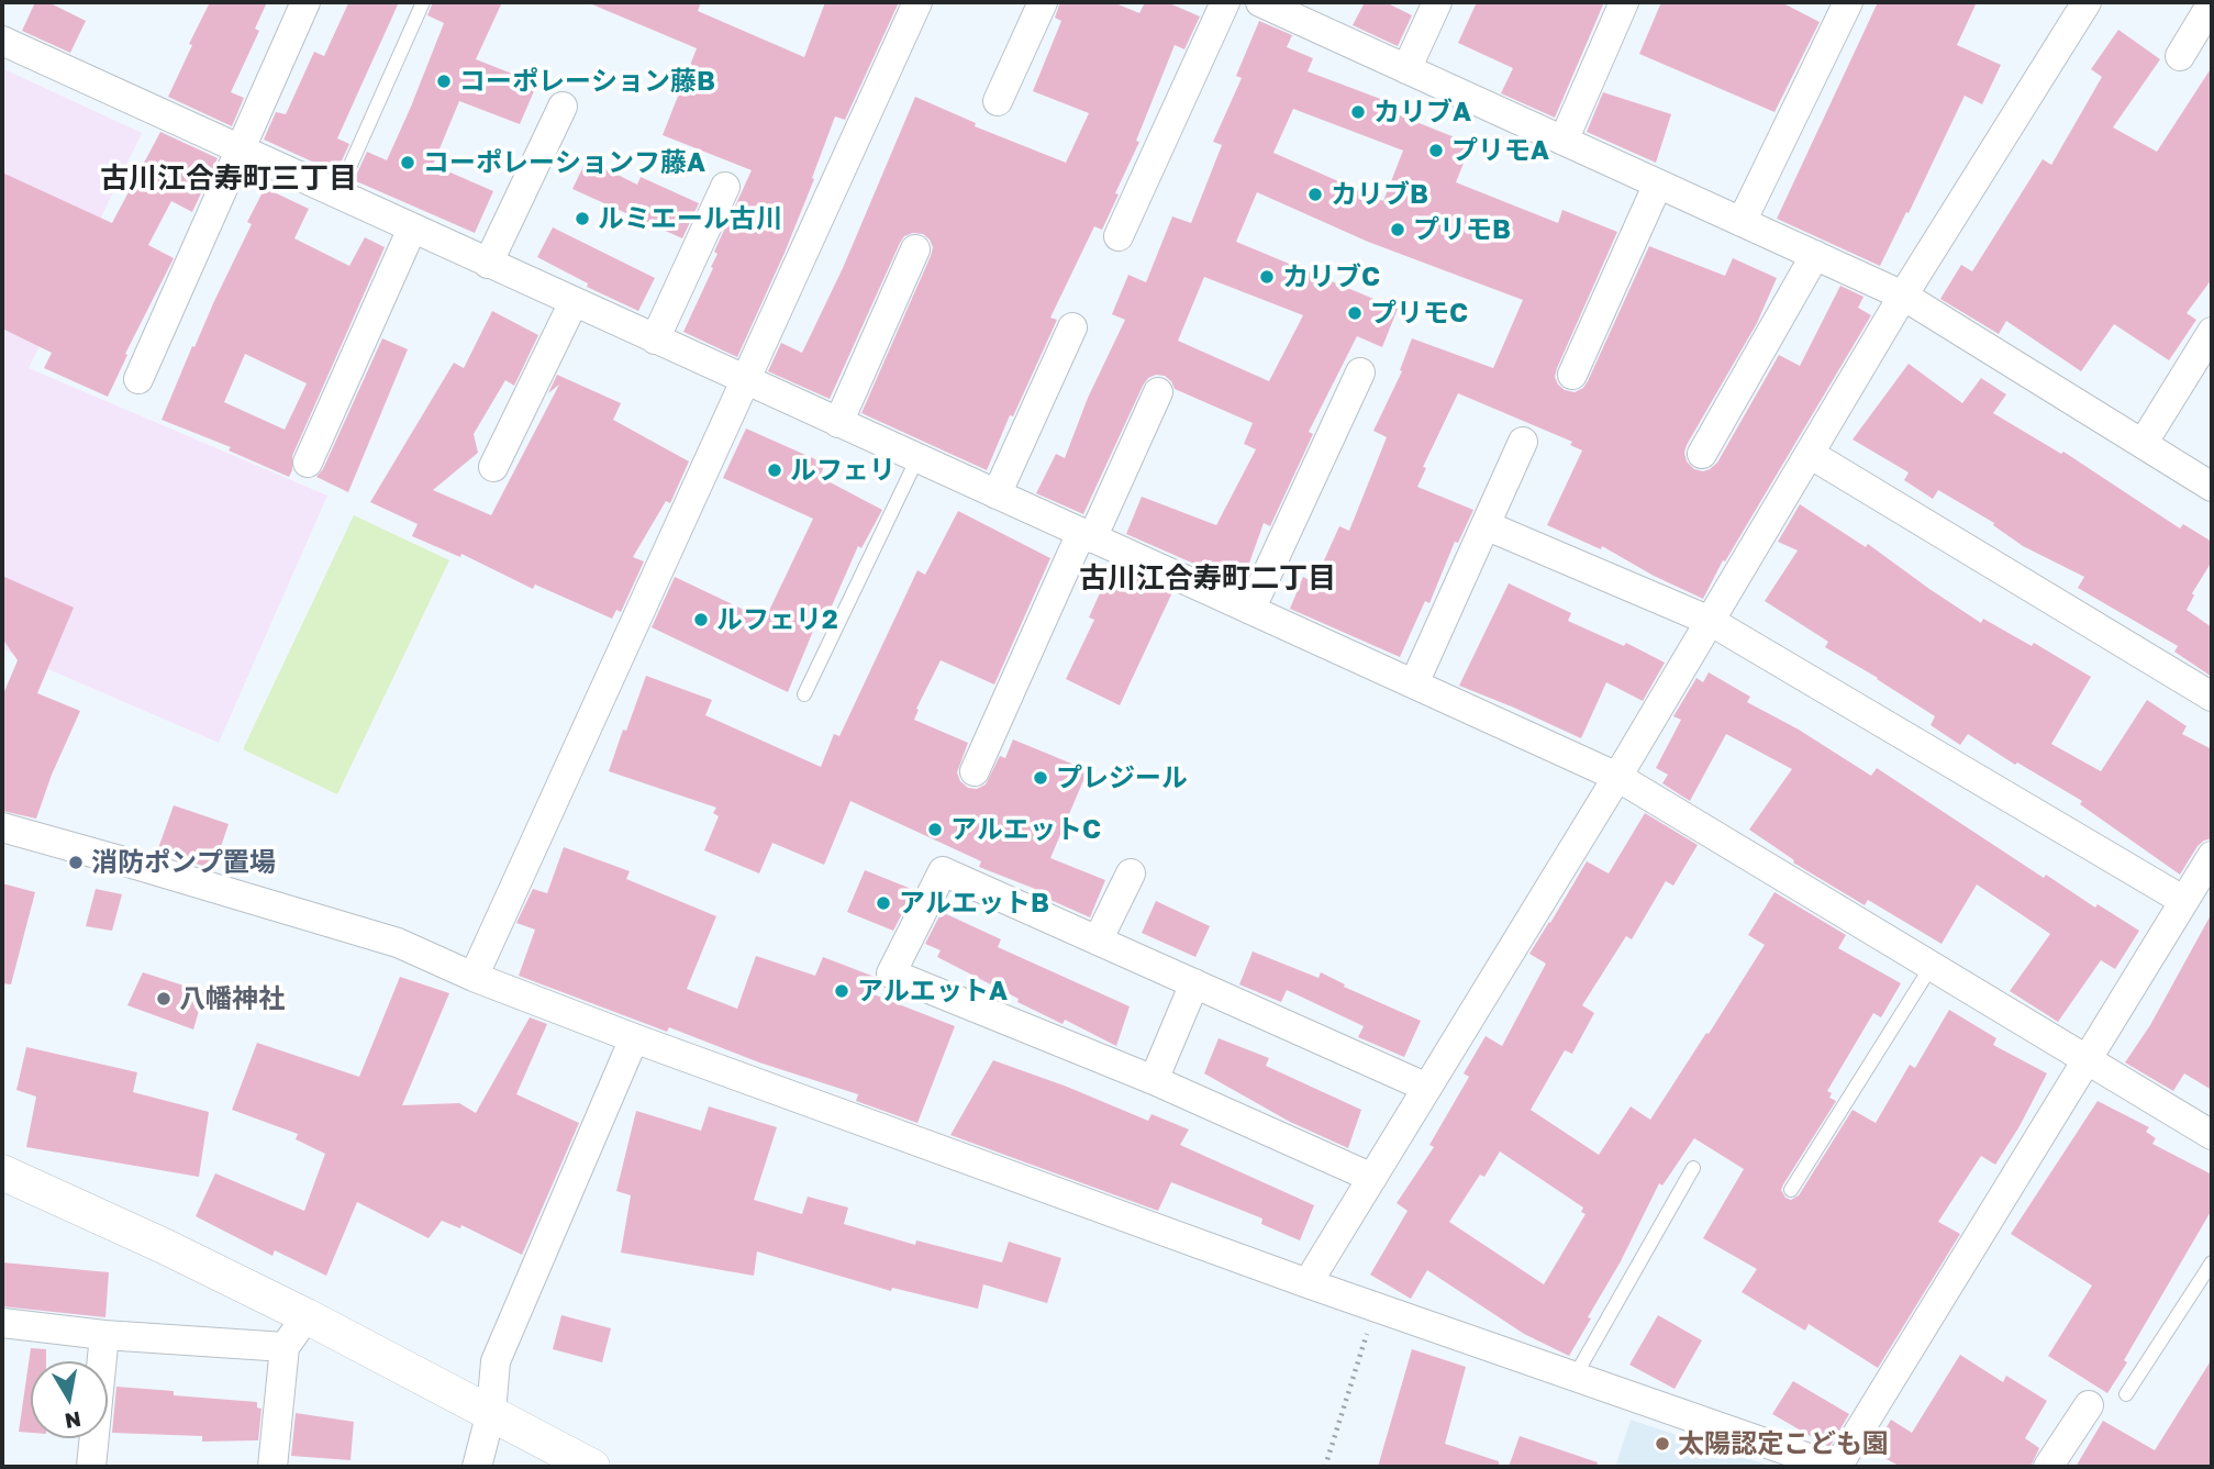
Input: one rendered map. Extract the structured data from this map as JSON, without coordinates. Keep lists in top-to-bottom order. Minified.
{"districts":["古川江合寿町三丁目","古川江合寿町二丁目"],"places":["コーポレーション藤B","カリブA","プリモA","コーポレーションフ藤A","カリブB","ルミエール古川","プリモB","カリブC","プリモC","ルフェリ","ルフェリ2","プレジール","アルエットC","消防ポンプ置場","アルエットB","アルエットA","八幡神社","太陽認定こども園"],"north":"bottom"}
